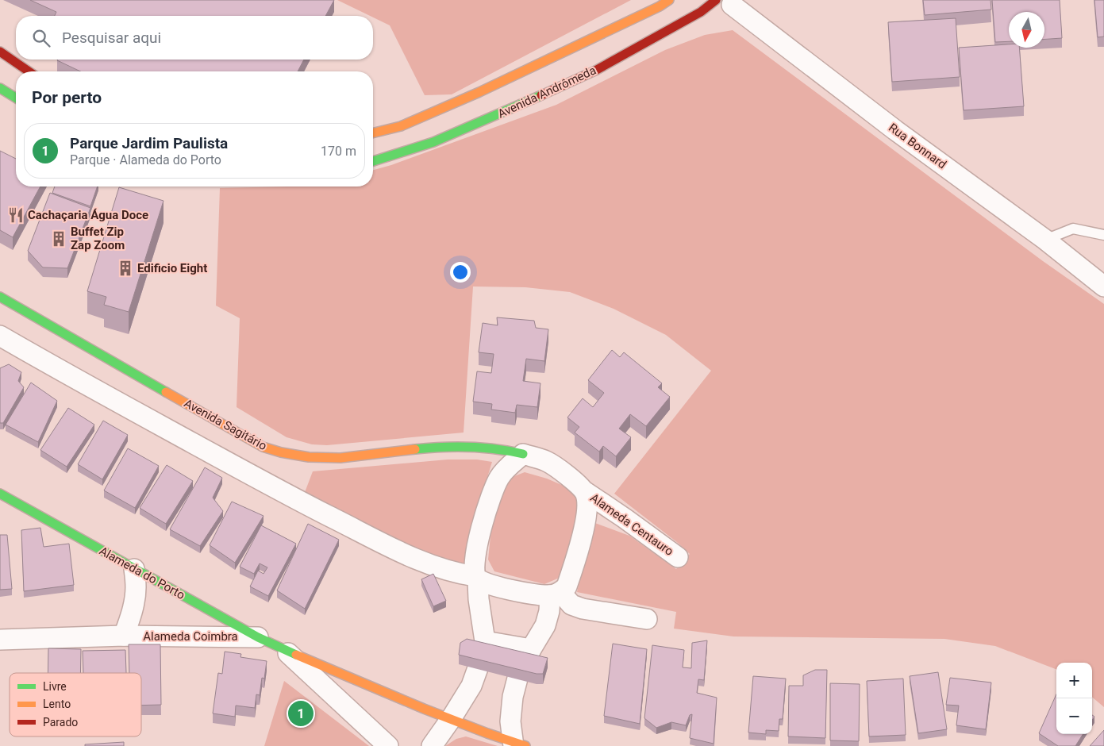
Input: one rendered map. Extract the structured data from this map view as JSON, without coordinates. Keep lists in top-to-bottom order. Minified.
{"streets":{"street":["Avenida Andrômeda","Rua Bonnard","Avenida Sagitário","Alameda Centauro","Alameda do Porto","Alameda Coimbra"]},"crossings":[["Avenida Sagitário","Alameda Centauro"],["Alameda do Porto","Alameda Coimbra"]],"places":{"restaurant":["Cachaçaria Água Doce"],"building":["Buffet Zip Zap Zoom","Edificio Eight"]},"legend":["Livre","Lento","Parado"],"north":"bottom","page":{"search":"Pesquisar aqui","heading":"Por perto","list":[{"mark":"1","name":"Parque Jardim Paulista","note":"Parque · Alameda do Porto","value":"170 m"}],"map_buttons":["+","−"],"pins":"1"}}
